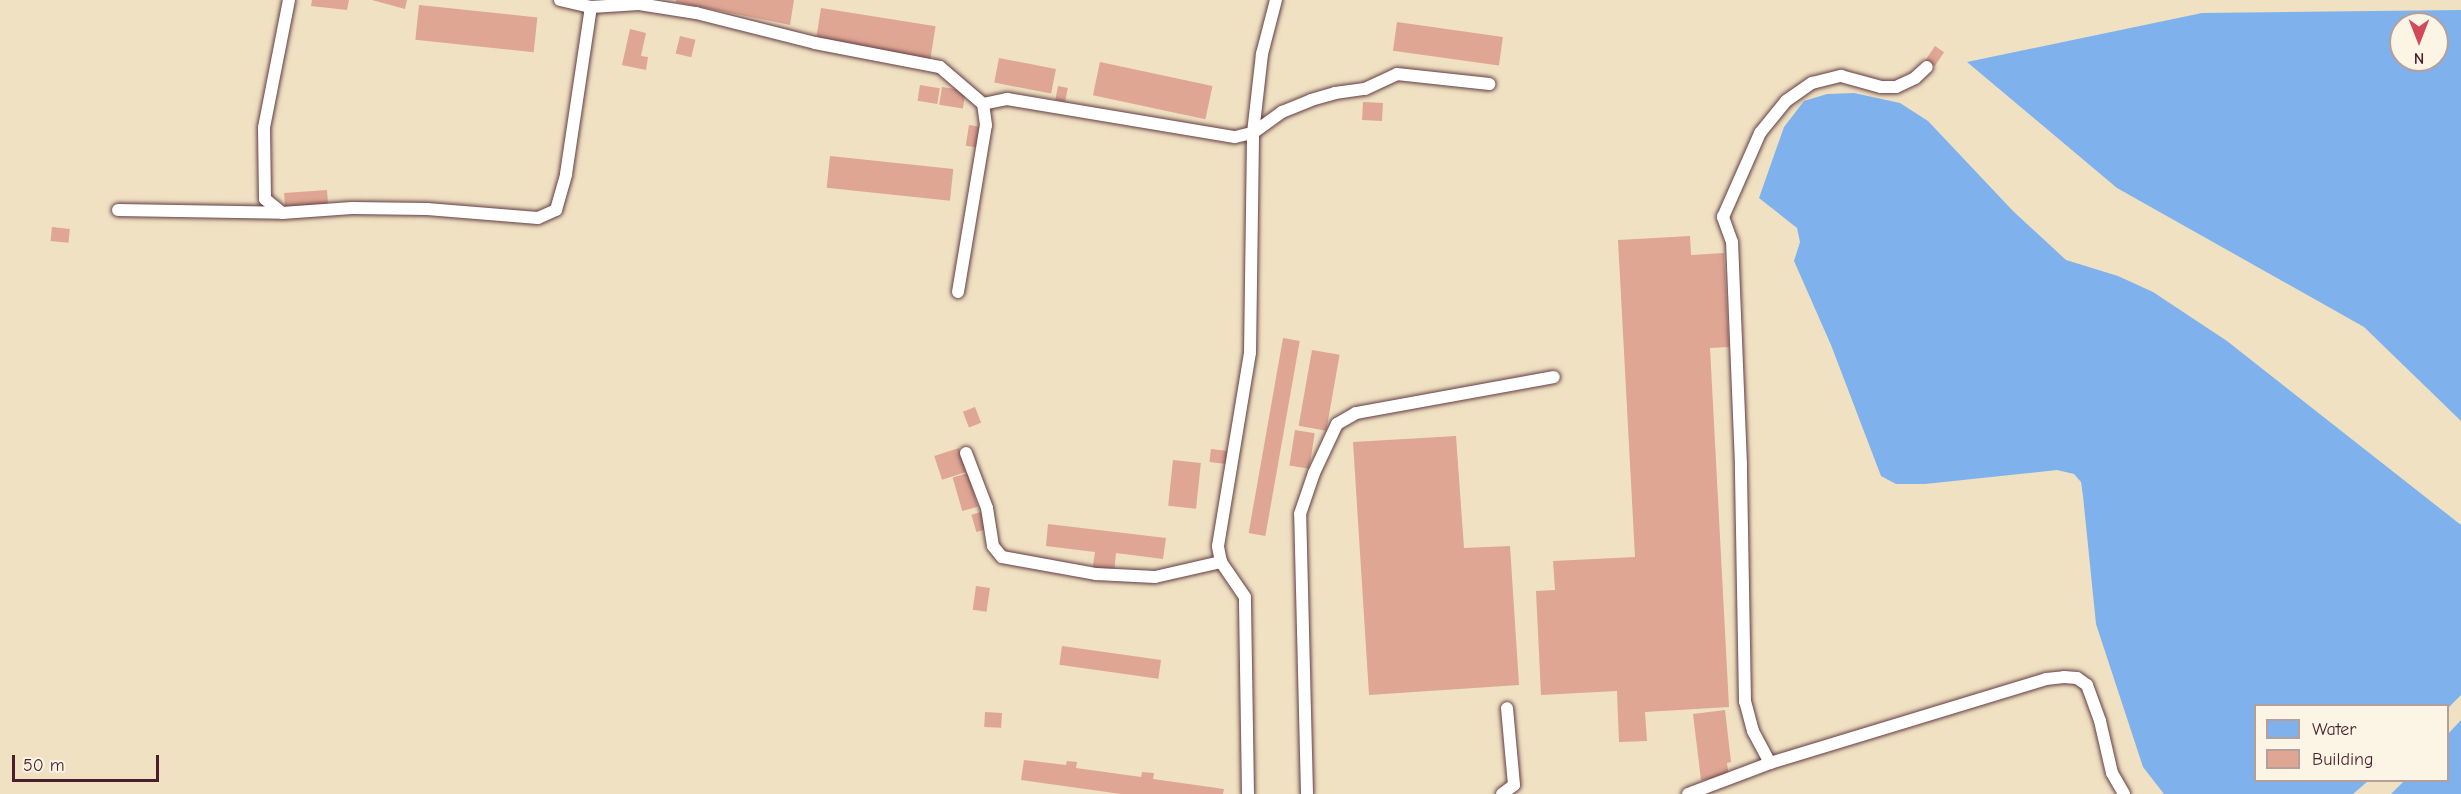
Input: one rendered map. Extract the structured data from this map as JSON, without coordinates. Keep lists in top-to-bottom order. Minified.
{"legend":["Water","Building"],"scale_bar":"50 m","north":"bottom"}
